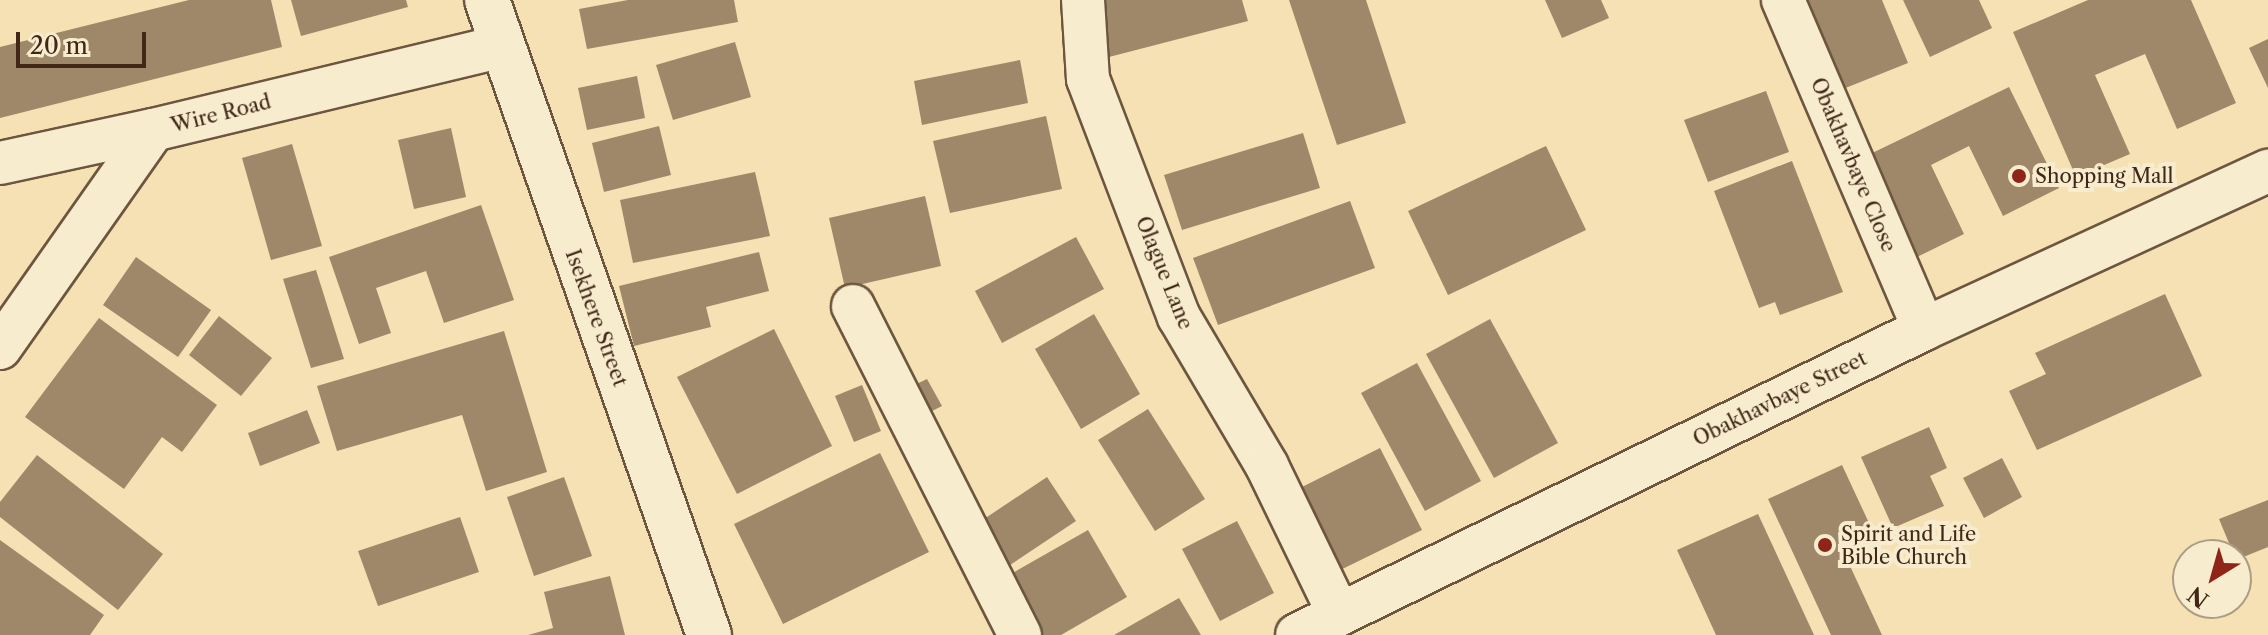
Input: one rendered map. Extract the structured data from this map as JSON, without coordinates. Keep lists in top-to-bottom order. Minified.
{"streets":{"street":["Wire Road","Obakhavbaye Close","Olague Lane","Isekhere Street","Obakhavbaye Street"]},"crossings":[["Wire Road","Isekhere Street"],["Obakhavbaye Close","Obakhavbaye Street"],["Olague Lane","Obakhavbaye Street"]],"places":["Shopping Mall","Spirit and Life Bible Church"],"scale_bar":"20 m","north":"bottom left"}
